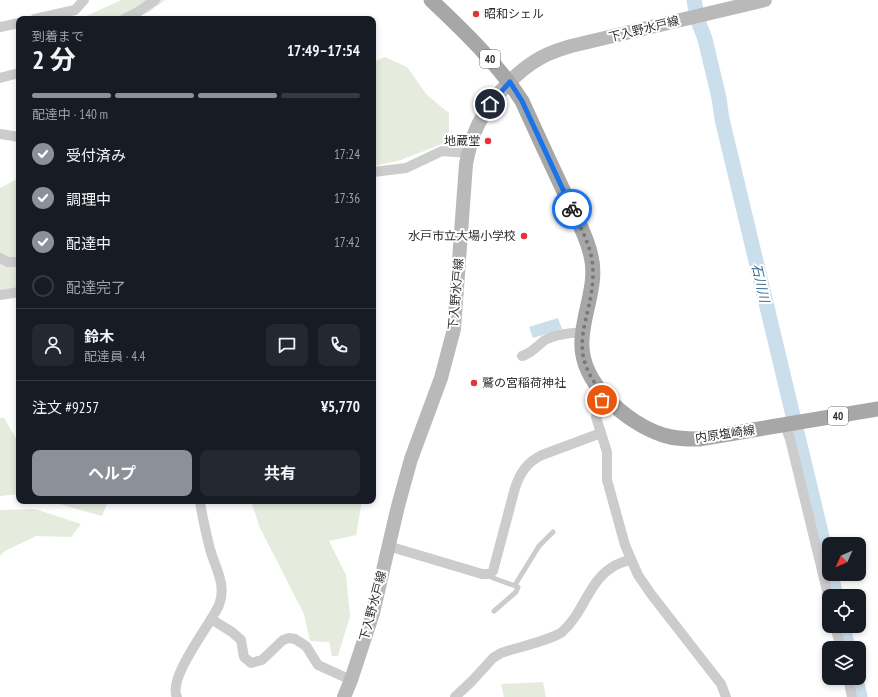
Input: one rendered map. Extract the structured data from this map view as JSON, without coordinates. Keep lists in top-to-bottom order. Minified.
{"streets":{"main road":["下入野水戸線","40","内原塩崎線"]},"crossings":[["下入野水戸線","内原塩崎線"]],"water":["石川川"],"places":["昭和シェル","地蔵堂","水戸市立大場小学校","鷲の宮稲荷神社"],"north":"bottom left","page":{"heading":["2 分","到着まで","17:49–17:54"],"panel":["鈴木","配達員 · 4.4","注文 #9257","¥5,770"],"bar":"配達中 · 140 m","list":[["受付済み","17:24"],["調理中","17:36"],["配達中","17:42"],"配達完了"],"buttons":["ヘルプ","共有"]}}
